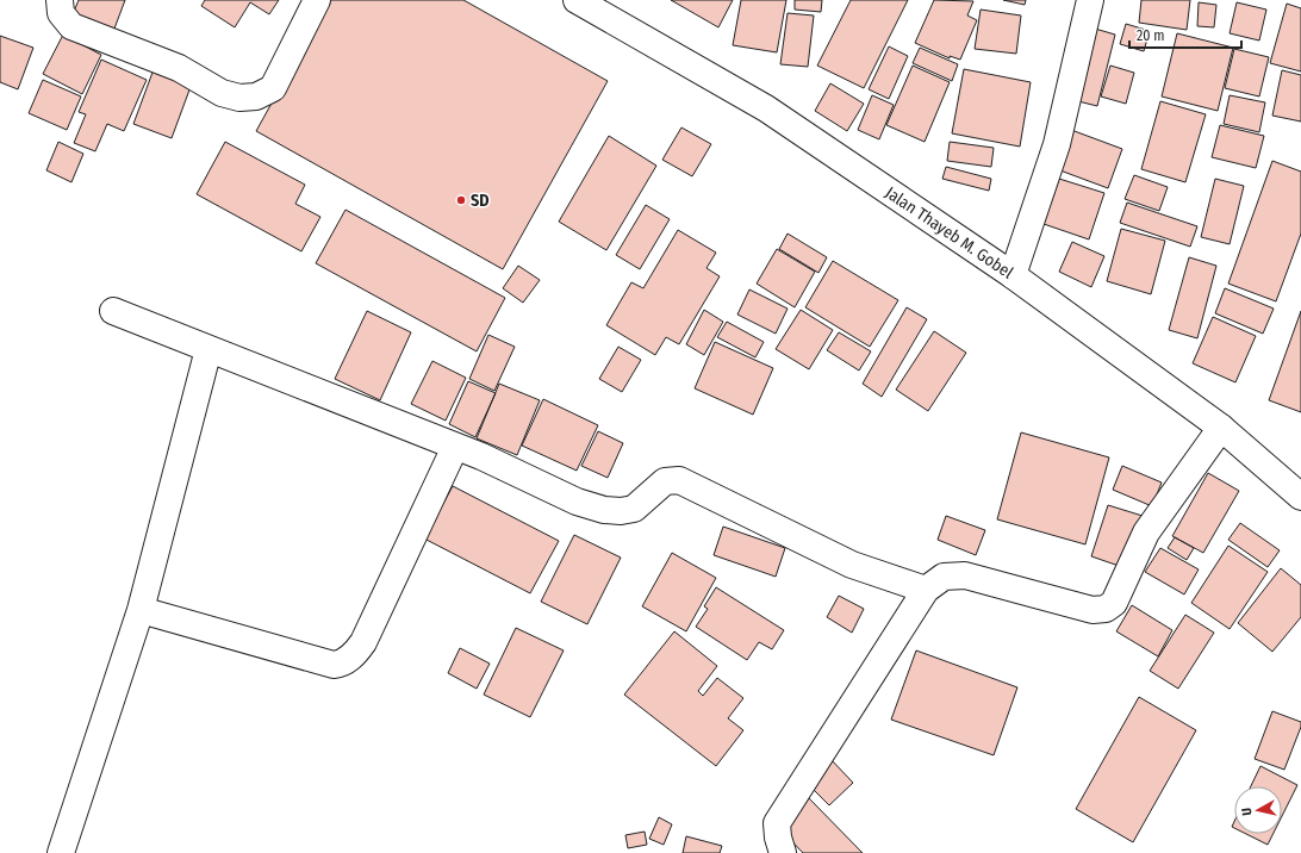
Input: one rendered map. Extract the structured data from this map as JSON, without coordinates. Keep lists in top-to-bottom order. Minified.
{"streets":{"street":["Jalan Thayeb M. Gobel"]},"places":["SD"],"scale_bar":"20 m","north":"left"}
